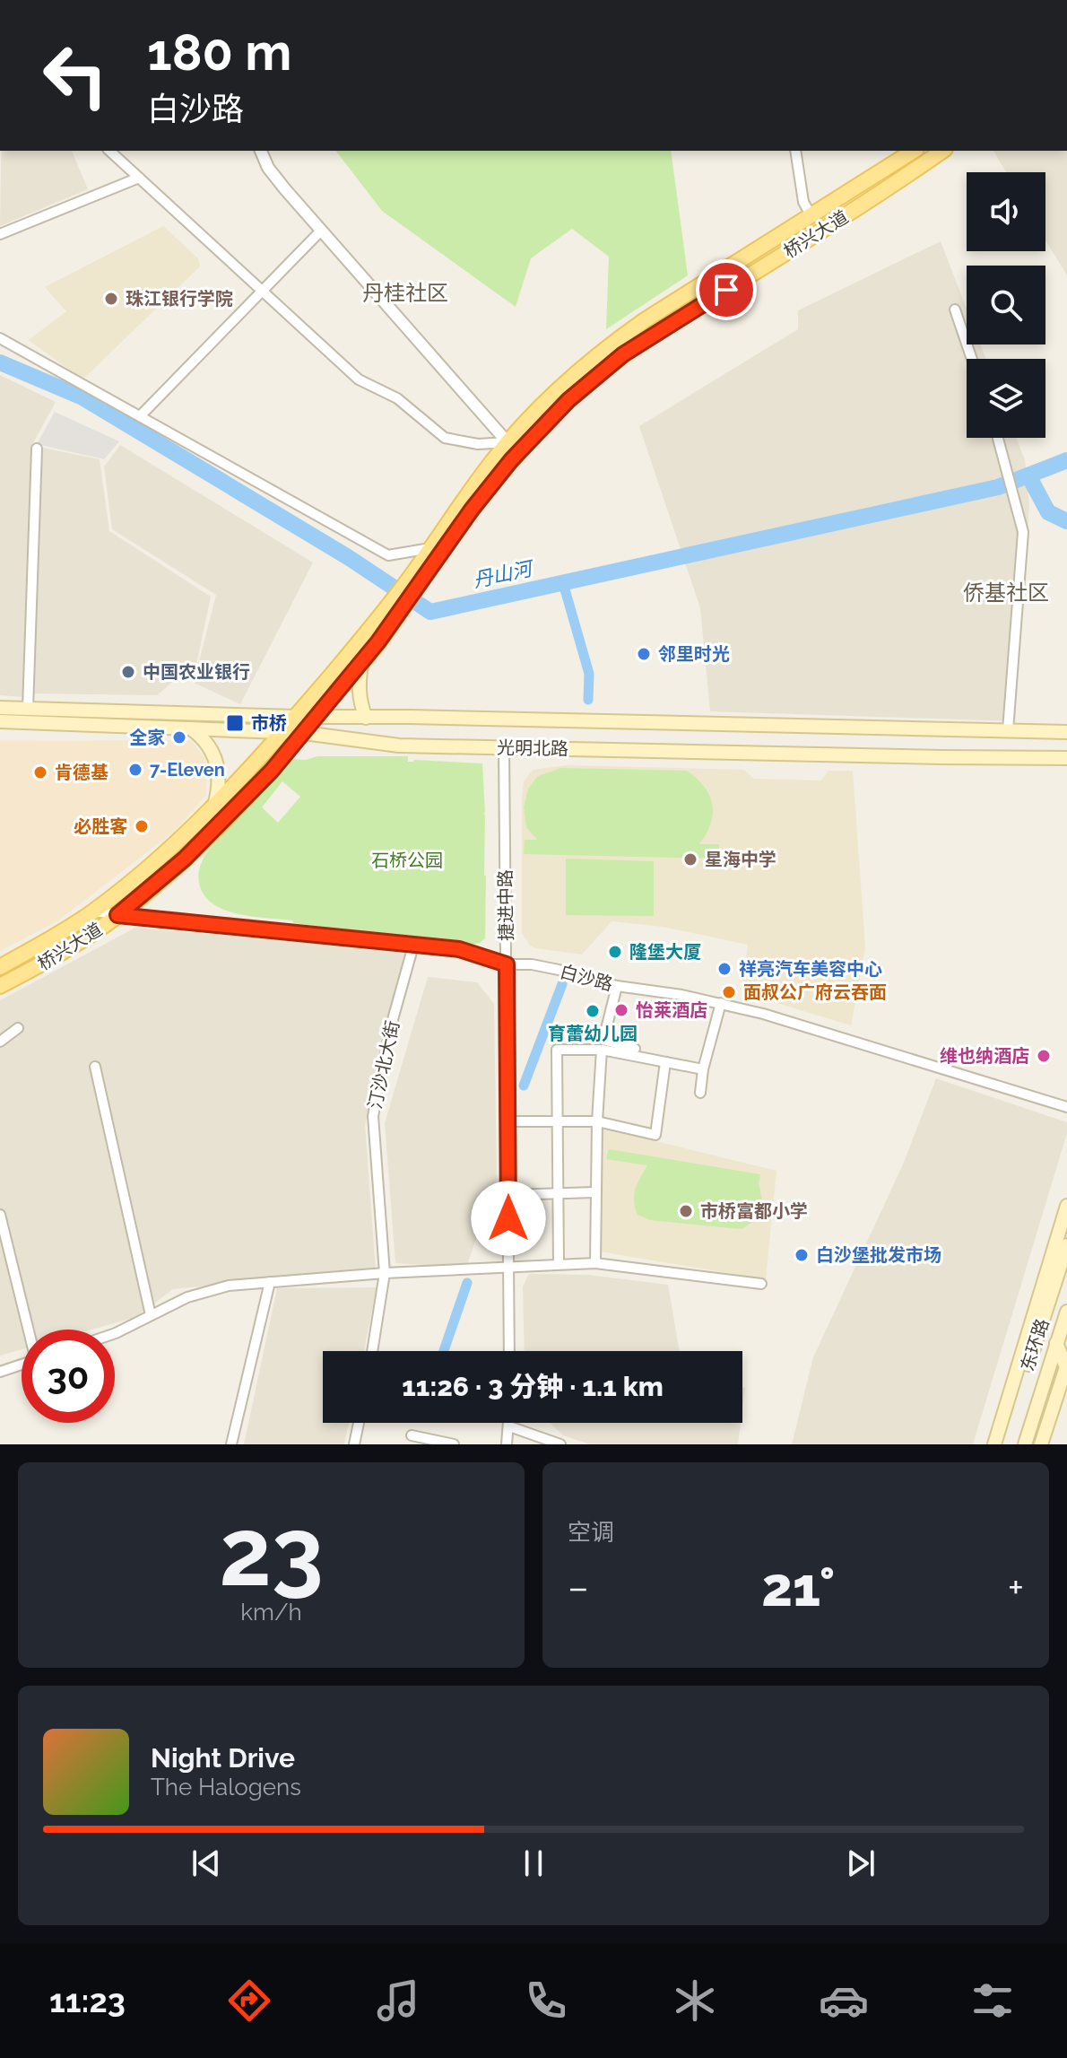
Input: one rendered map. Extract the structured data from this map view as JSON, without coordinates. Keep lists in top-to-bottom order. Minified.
{"streets":{"main road":["桥兴大道","光明北路","东环路"],"street":["捷进中路","白沙路","汀沙北大街"]},"crossings":[["桥兴大道","光明北路"],["桥兴大道","白沙路"],["光明北路","捷进中路"],["捷进中路","白沙路"],["白沙路","汀沙北大街"]],"districts":["丹桂社区","侨基社区"],"water":["丹山河"],"parks":["石桥公园"],"places":{"other":["珠江银行学院","邻里时光","中国农业银行","全家","7-Eleven","肯德基","必胜客","星海中学","隆堡大厦","祥亮汽车美容中心","面叔公广府云吞面","怡莱酒店","育蕾幼儿园","维也纳酒店","市桥富都小学","白沙堡批发市场"],"transit":["市桥"]},"page":{"turn":["180 m","白沙路"],"limit":"30","trip":"11:26 · 3 分钟 · 1.1 km","tile":[["23","km/h"],"空调"],"heat":["−","21°","+"],"song":["Night Drive","The Halogens"],"tabs":"11:23"}}
